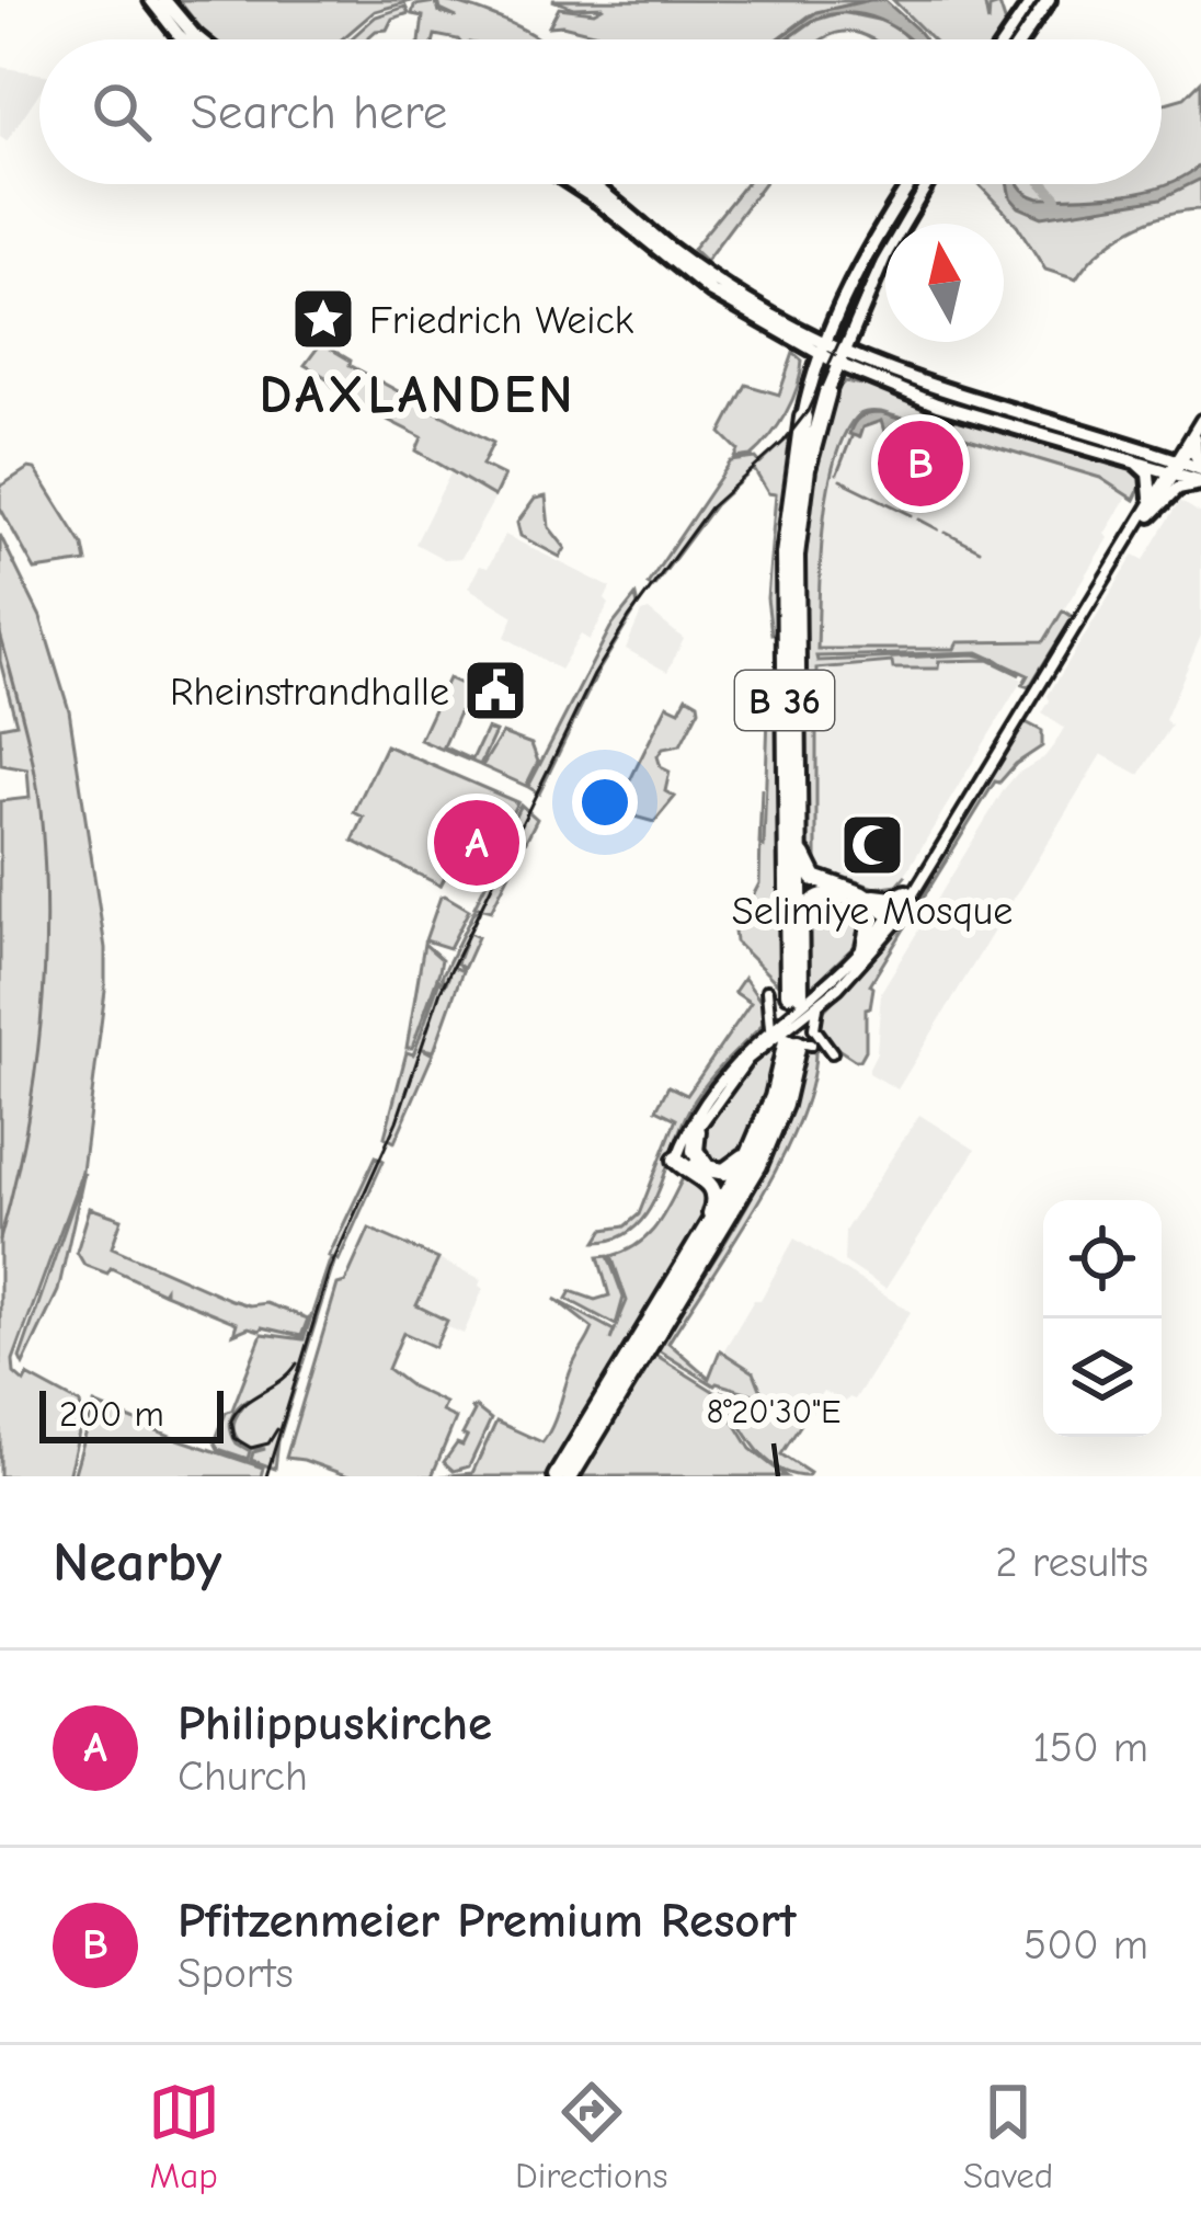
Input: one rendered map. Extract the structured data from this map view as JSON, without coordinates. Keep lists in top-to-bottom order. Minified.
{"streets":{"highway":["B 36"]},"districts":["DAXLANDEN"],"places":{"place":["Friedrich Weick"],"public building":["Rheinstrandhalle"],"mosque":["Selimiye Mosque"]},"scale_bar":"200 m","north":"top","page":{"search":"Search here","pins":["B","A"],"scale":"200 m","heading":["Nearby","2 results"],"list":[{"mark":"A","name":"Philippuskirche","note":"Church","value":"150 m"},{"mark":"B","name":"Pfitzenmeier Premium Resort","note":"Sports","value":"500 m"}],"nav":["Map","Directions","Saved"]},"coordinates":["8°20'30\"E"]}
